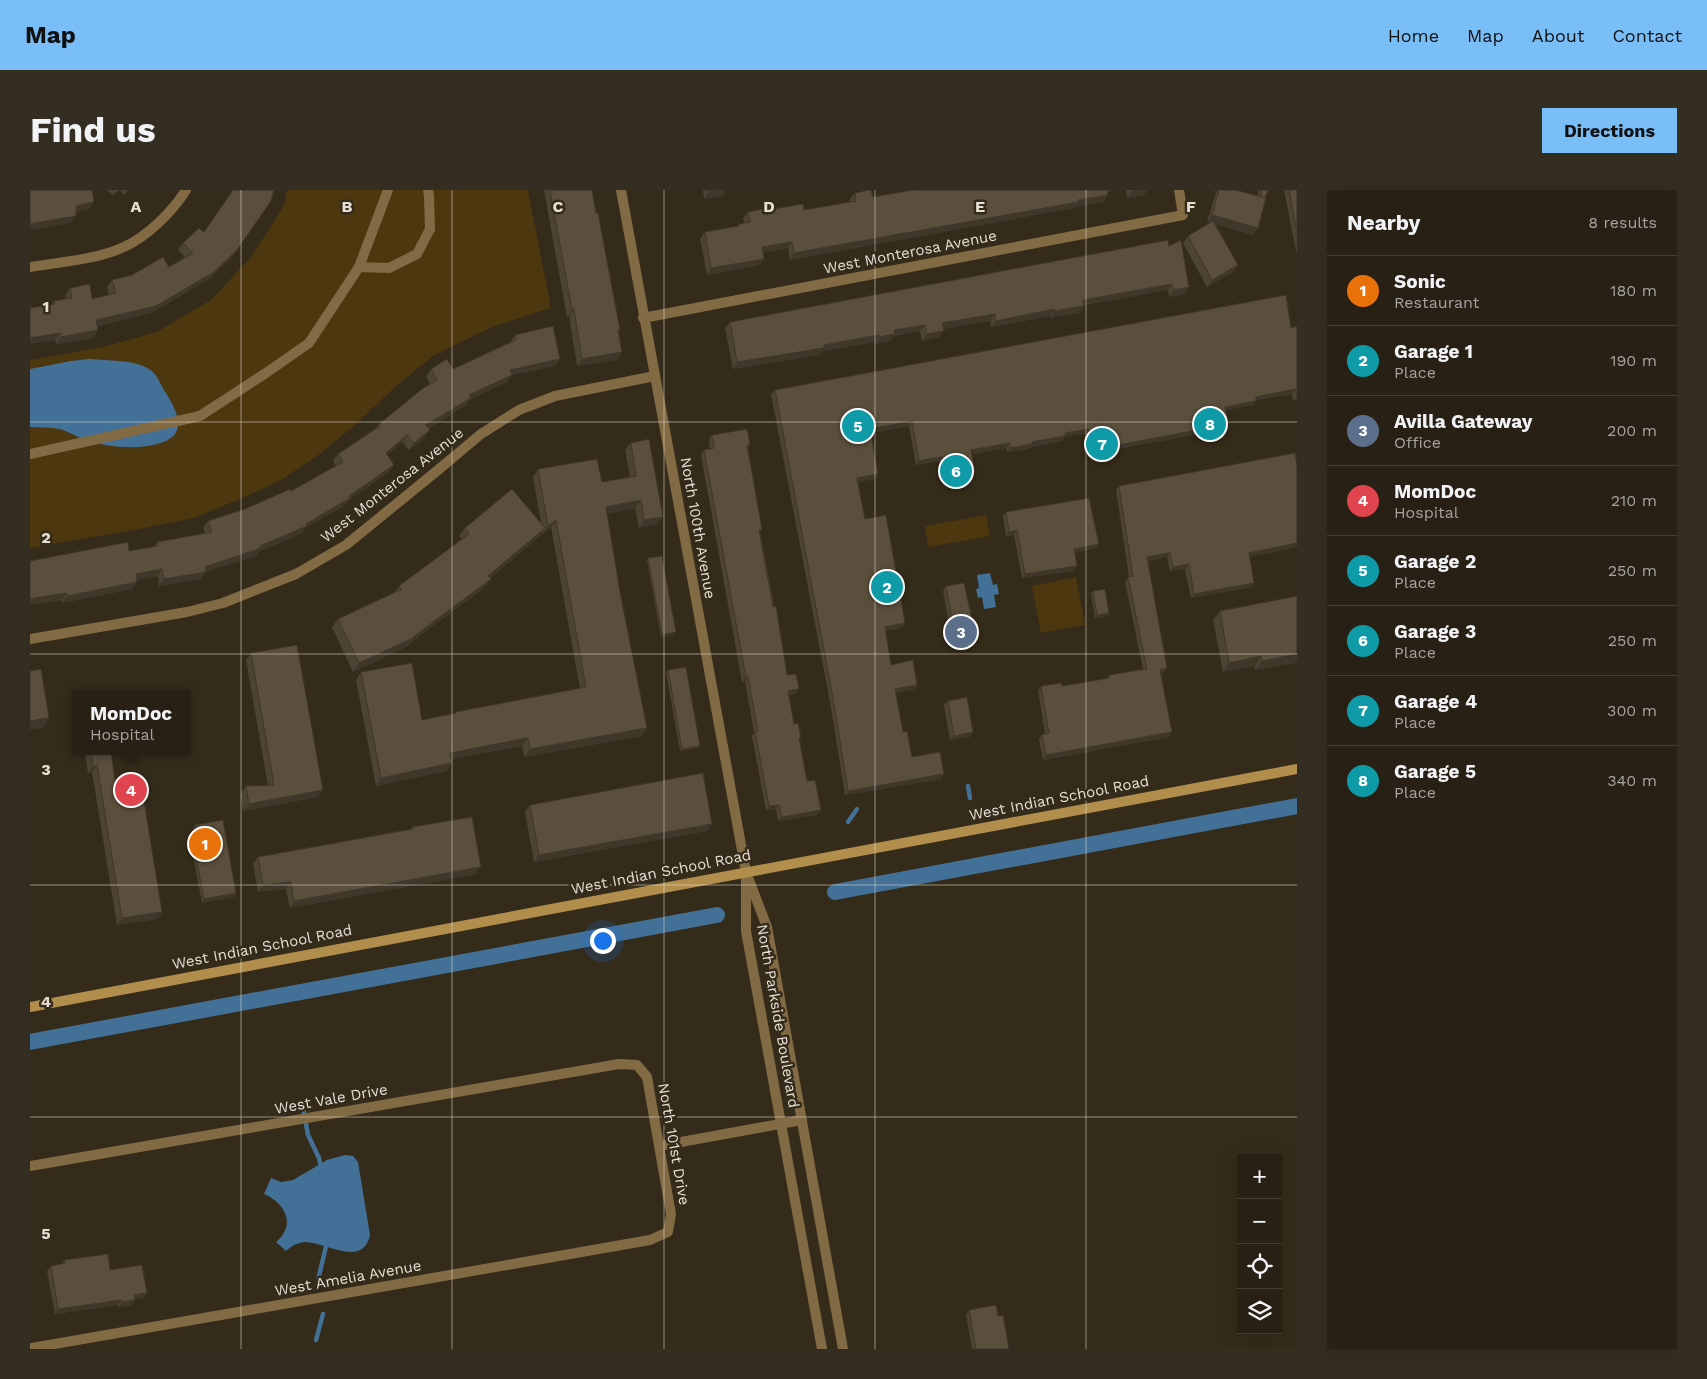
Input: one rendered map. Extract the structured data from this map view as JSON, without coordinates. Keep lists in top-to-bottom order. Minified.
{"streets":{"main road":["West Indian School Road"],"street":["West Monterosa Avenue","North 100th Avenue","North Parkside Boulevard","West Vale Drive","North 101st Drive","West Amelia Avenue"]},"crossings":[["West Monterosa Avenue","North 100th Avenue"],["North 100th Avenue","West Indian School Road"],["North 100th Avenue","North Parkside Boulevard"],["West Indian School Road","North Parkside Boulevard"],["West Vale Drive","North 101st Drive"],["North 101st Drive","West Amelia Avenue"]],"page":{"header":"Map","nav":["Home","Map","About","Contact"],"buttons":"Directions","title":"Find us","heading":["Nearby","8 results"],"list":[{"mark":"1","name":"Sonic","note":"Restaurant","value":"180 m"},{"mark":"2","name":"Garage 1","note":"Place","value":"190 m"},{"mark":"3","name":"Avilla Gateway","note":"Office","value":"200 m"},{"mark":"4","name":"MomDoc","note":"Hospital","value":"210 m"},{"mark":"5","name":"Garage 2","note":"Place","value":"250 m"},{"mark":"6","name":"Garage 3","note":"Place","value":"250 m"},{"mark":"7","name":"Garage 4","note":"Place","value":"300 m"},{"mark":"8","name":"Garage 5","note":"Place","value":"340 m"}],"pins":["8","5","7","6","2","3","4","1"],"popup":["MomDoc","Hospital"],"map_buttons":["+","−"]},"grid":{"columns":["A","B","C","D","E","F"],"rows":["1","2","3","4","5"]}}
